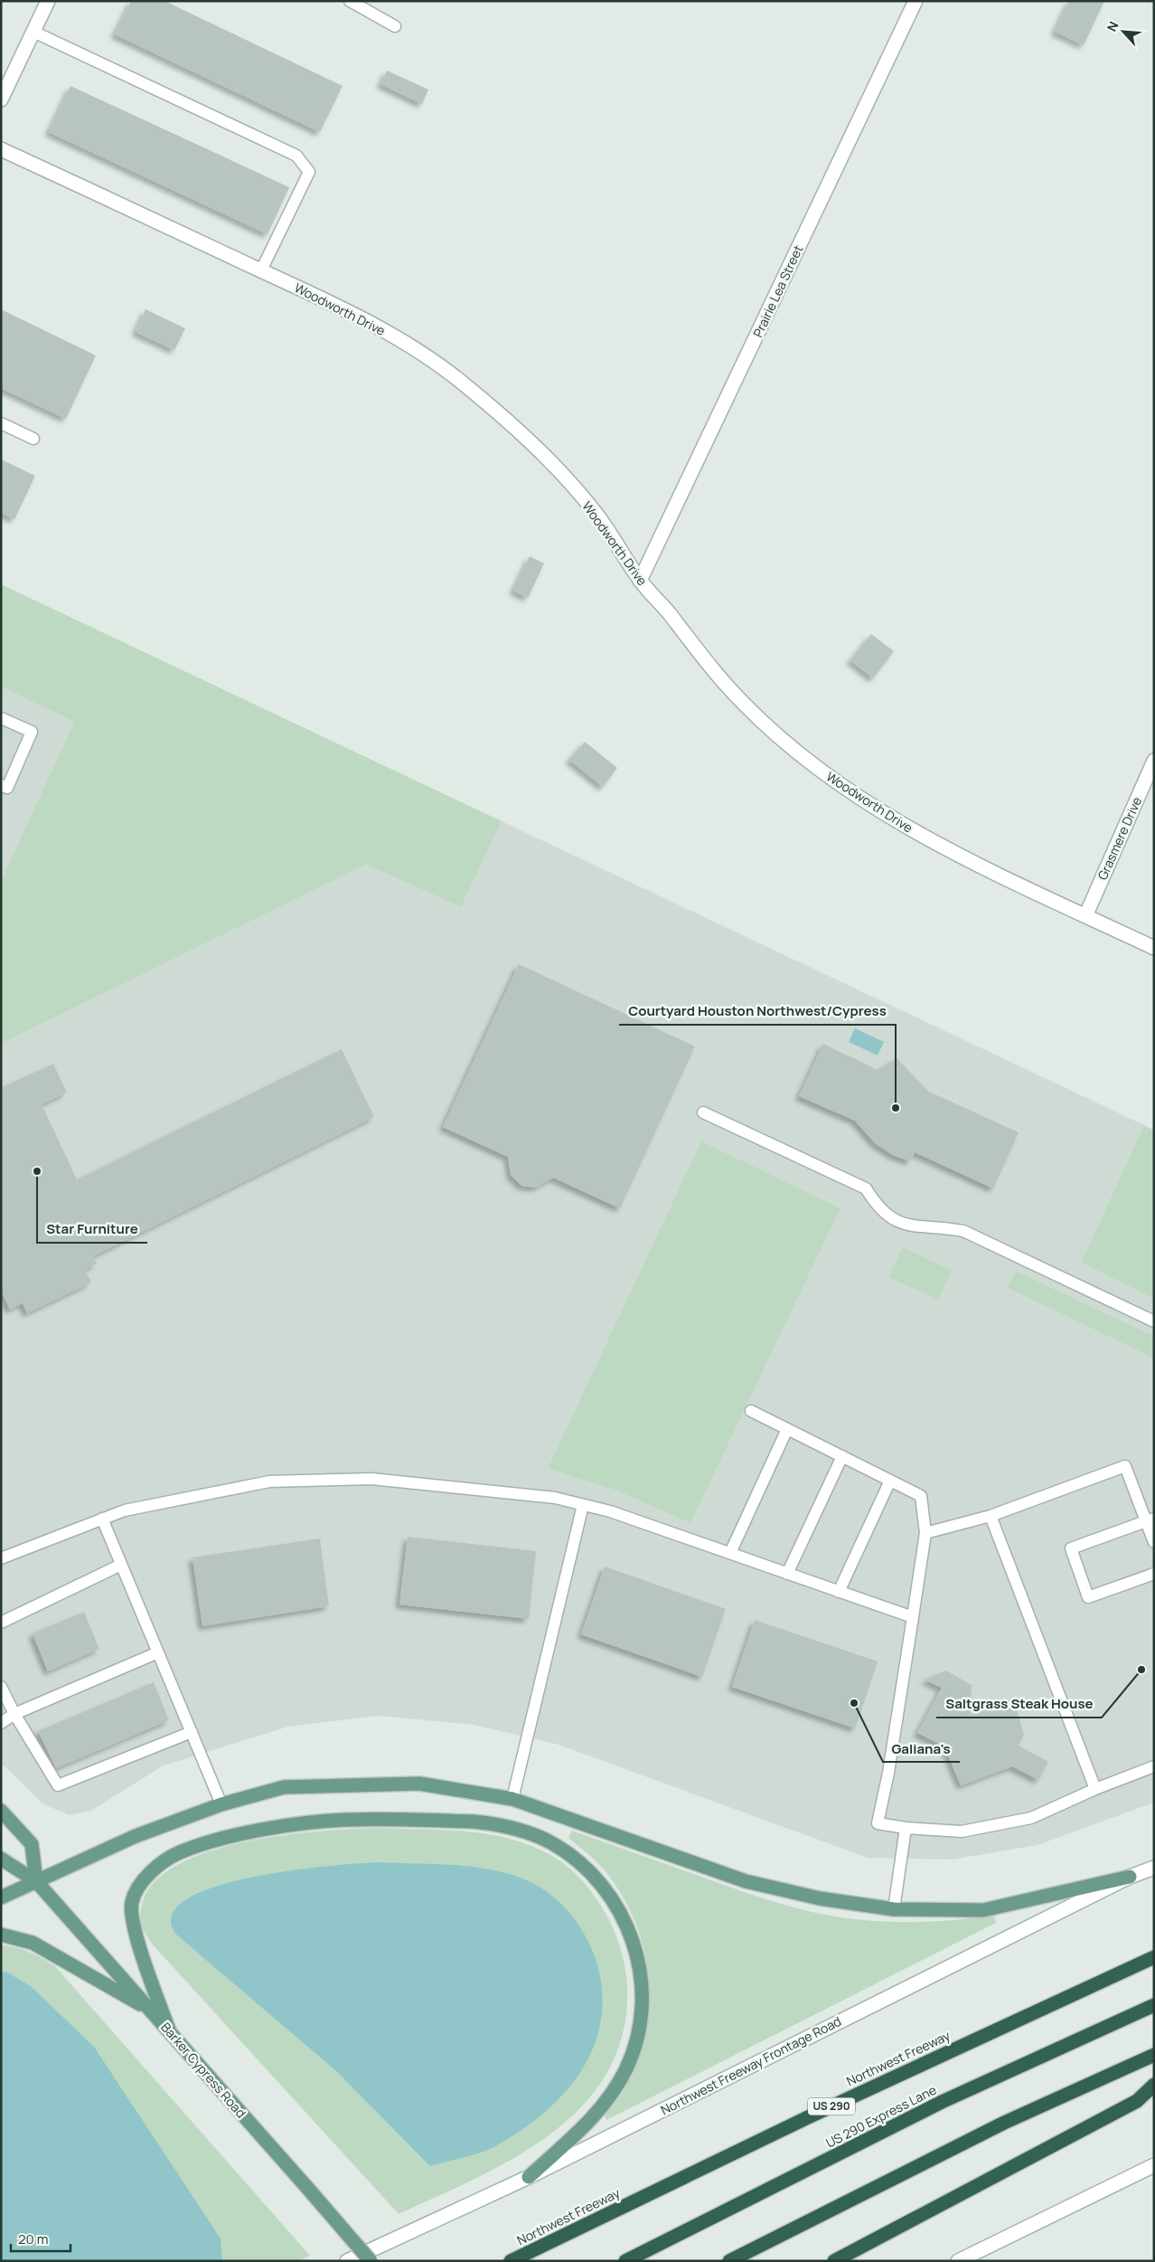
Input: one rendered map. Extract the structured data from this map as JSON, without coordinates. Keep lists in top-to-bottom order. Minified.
{"streets":{"highway":["Northwest Freeway","US 290","US 290 Express Lane"],"main road":["Barker Cypress Road"],"street":["Prairie Lea Street","Woodworth Drive","Grasmere Drive","Northwest Freeway Frontage Road"]},"crossings":[["Prairie Lea Street","Woodworth Drive"],["Woodworth Drive","Grasmere Drive"]],"places":["Courtyard Houston Northwest/Cypress","Star Furniture","Saltgrass Steak House","Galiana's"],"scale_bar":"20 m","north":"top left"}
